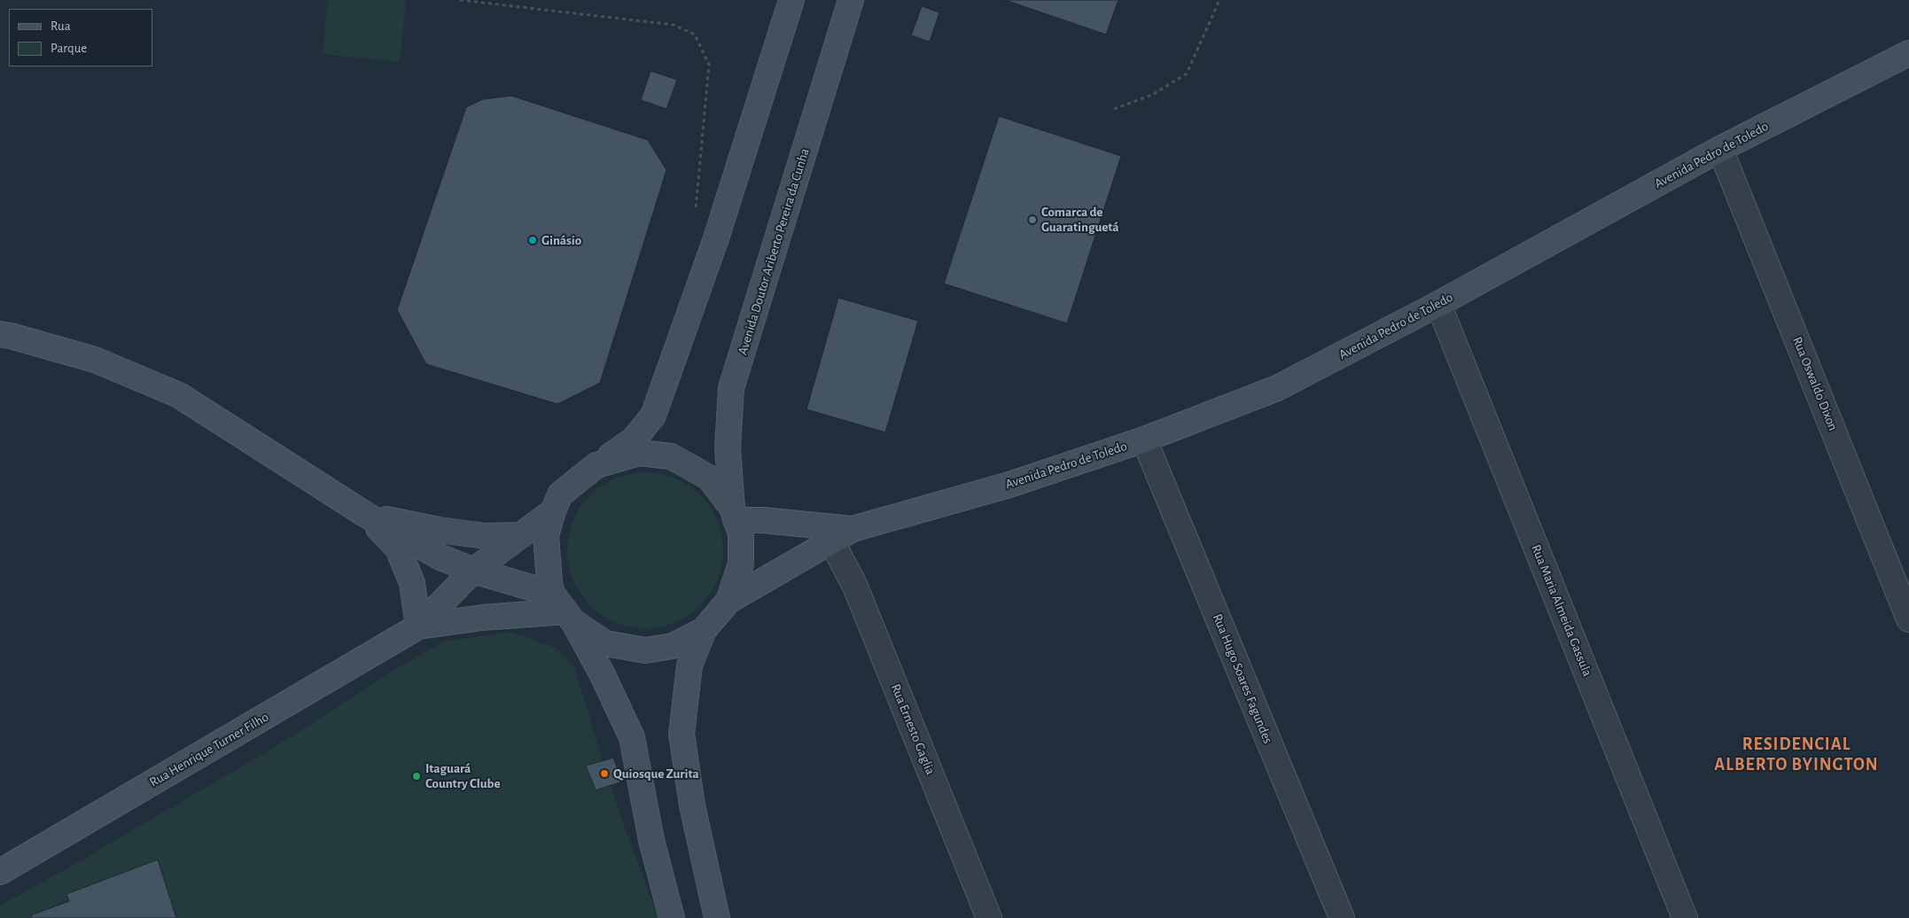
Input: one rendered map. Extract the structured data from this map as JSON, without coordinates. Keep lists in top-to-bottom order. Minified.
{"streets":{"main road":["Avenida Pedro de Toledo","Avenida Doutor Ariberto Pereira da Cunha","Rua Henrique Turner Filho"],"street":["Rua Oswaldo Dixon","Rua Maria Almeida Gassula","Rua Hugo Soares Fagundes","Rua Ernesto Gaglia"]},"crossings":[["Avenida Pedro de Toledo","Avenida Doutor Ariberto Pereira da Cunha"],["Avenida Pedro de Toledo","Rua Oswaldo Dixon"],["Avenida Pedro de Toledo","Rua Maria Almeida Gassula"],["Avenida Pedro de Toledo","Rua Hugo Soares Fagundes"],["Avenida Pedro de Toledo","Rua Ernesto Gaglia"]],"districts":["RESIDENCIAL ALBERTO BYINGTON"],"places":["Comarca de Guaratinguetá","Ginásio","Quiosque Zurita","Itaguará Country Clube"],"legend":["Rua","Parque"]}
